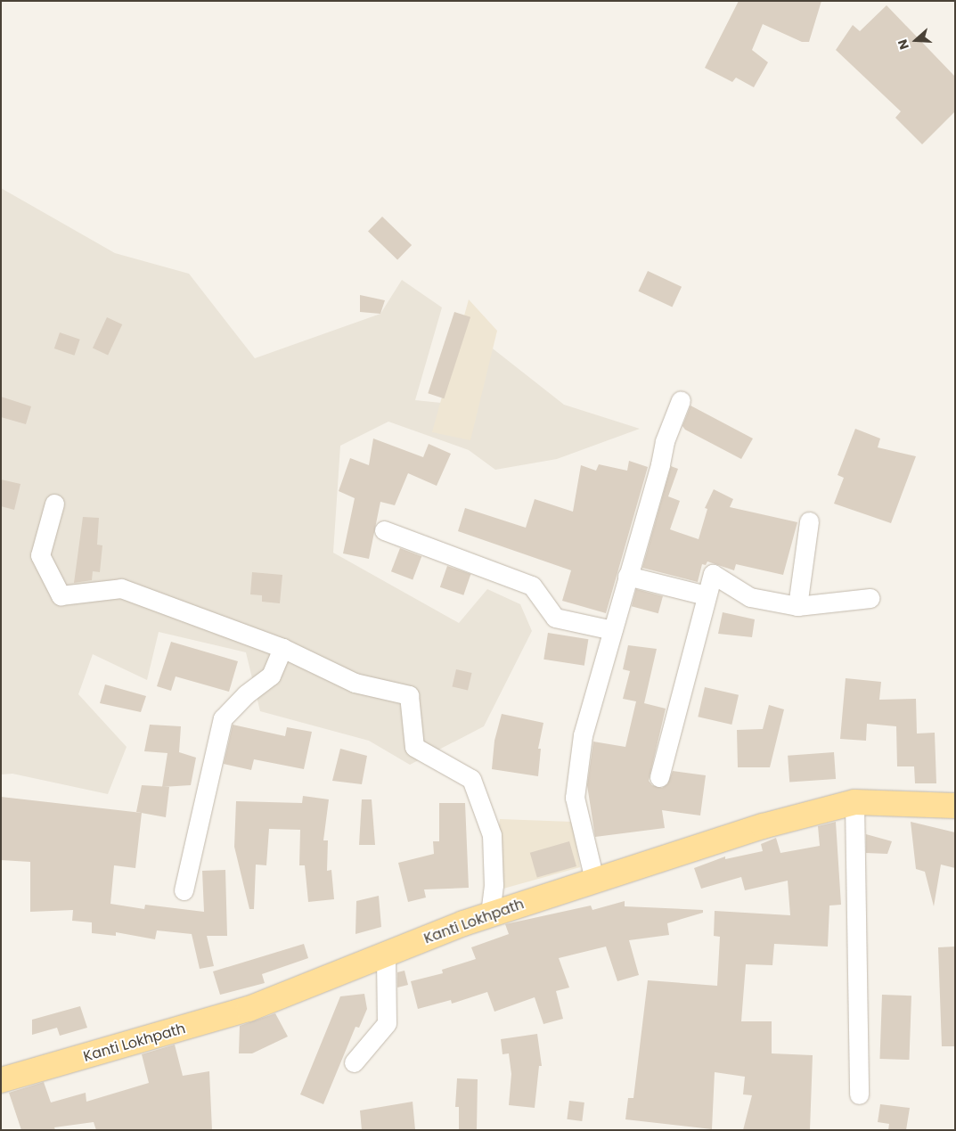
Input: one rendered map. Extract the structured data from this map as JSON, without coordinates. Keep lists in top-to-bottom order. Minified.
{"streets":{"main road":["Kanti Lokhpath"]},"north":"left"}
